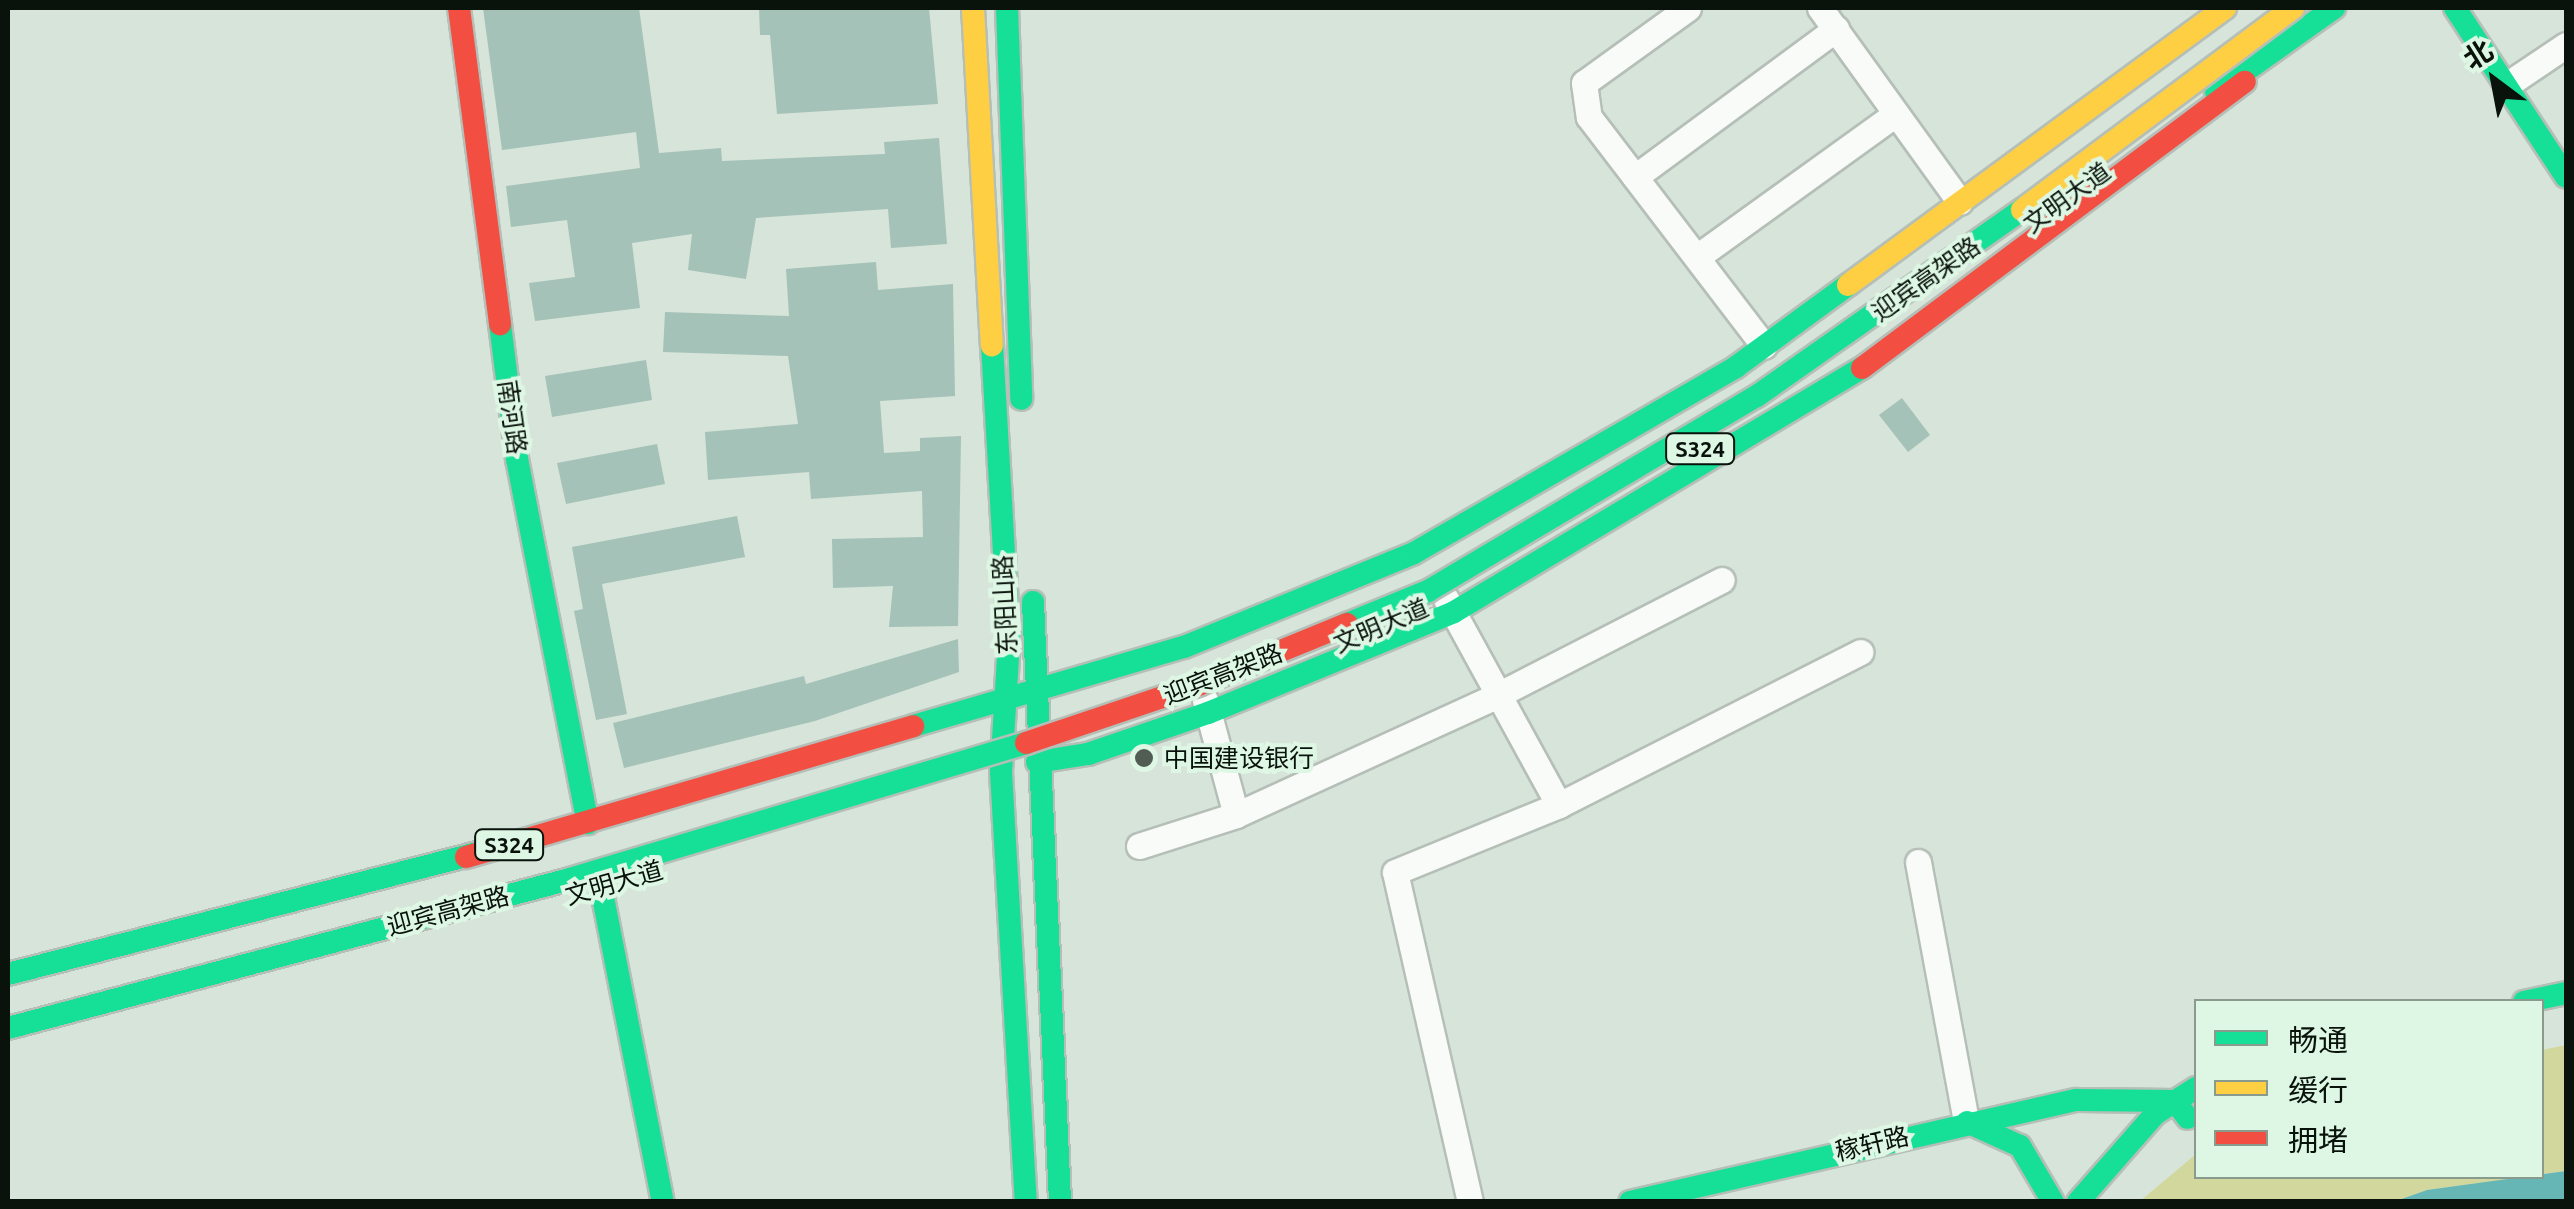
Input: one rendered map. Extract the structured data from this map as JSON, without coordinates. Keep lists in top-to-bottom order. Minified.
{"streets":{"main road":["文明大道","迎宾高架路","南河路","S324","东阳山路","稼轩路"]},"crossings":[["文明大道","东阳山路"],["南河路","S324"],["S324","东阳山路"]],"places":["中国建设银行"],"legend":["畅通","缓行","拥堵"],"north":"top left"}
